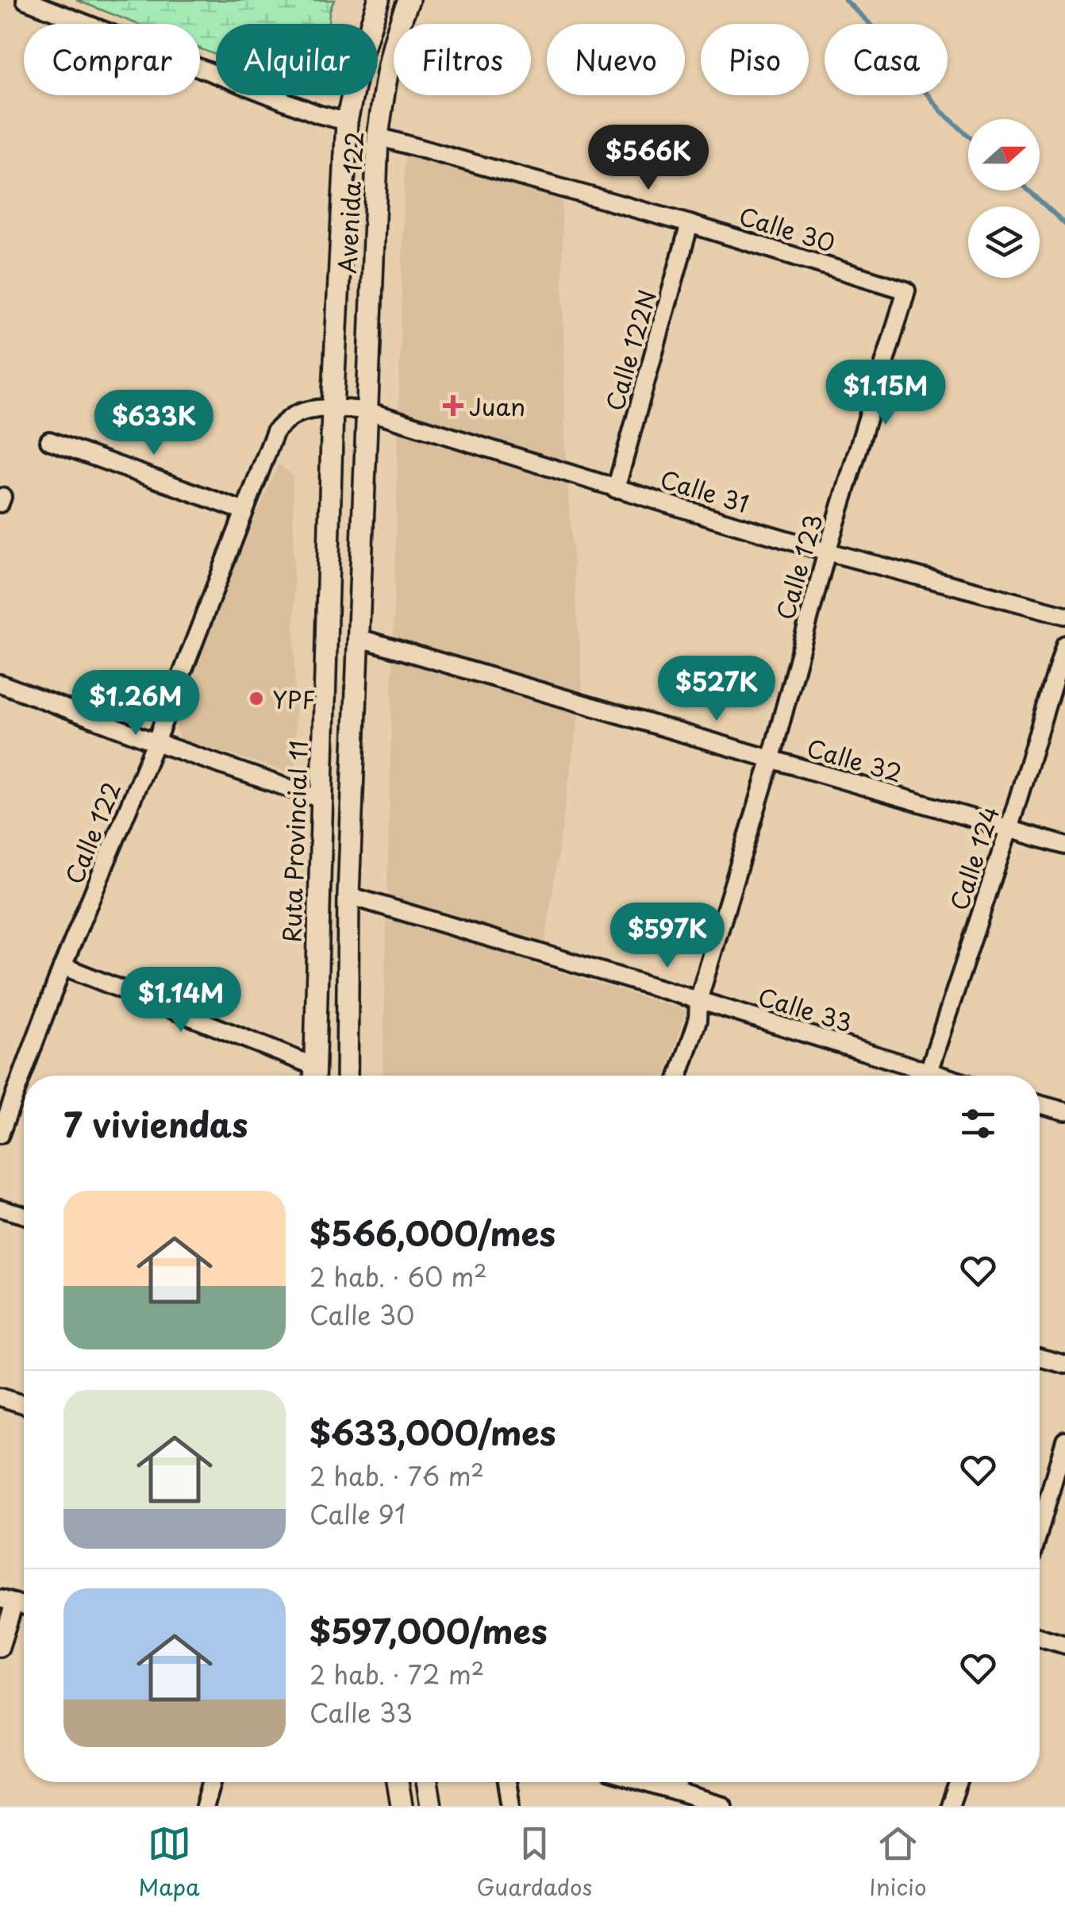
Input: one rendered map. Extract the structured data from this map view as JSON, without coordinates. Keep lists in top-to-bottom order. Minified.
{"streets":{"main road":["Avenida 122","Ruta Provincial 11"],"street":["Calle 30","Calle 122N","Calle 31","Calle 123","Calle 32","Calle 122","Calle 124","Calle 33"]},"crossings":[["Avenida 122","Calle 30"],["Avenida 122","Calle 31"],["Avenida 122","Calle 122"],["Avenida 122","Ruta Provincial 11"],["Calle 30","Calle 122N"],["Calle 30","Calle 123"],["Calle 122N","Calle 31"],["Calle 31","Calle 123"],["Calle 31","Calle 122"],["Calle 31","Ruta Provincial 11"],["Calle 123","Calle 32"],["Calle 123","Calle 33"],["Calle 32","Calle 124"],["Calle 122","Ruta Provincial 11"]],"places":{"health":["Juan"],"other":["YPF"]},"north":"right","page":{"chip":["Comprar","Alquilar","Filtros","Nuevo","Piso","Casa"],"price":["$566K","$1.15M","$633K","$527K","$1.26M","$597K","$1.14M"],"heading":"7 viviendas","list":[{"name":"$566,000/mes","note":"2 hab. · 60 m² · Calle 30"},{"name":"$633,000/mes","note":"2 hab. · 76 m² · Calle 91"},{"name":"$597,000/mes","note":"2 hab. · 72 m² · Calle 33"}],"tabs":["Mapa","Guardados","Inicio"]}}
